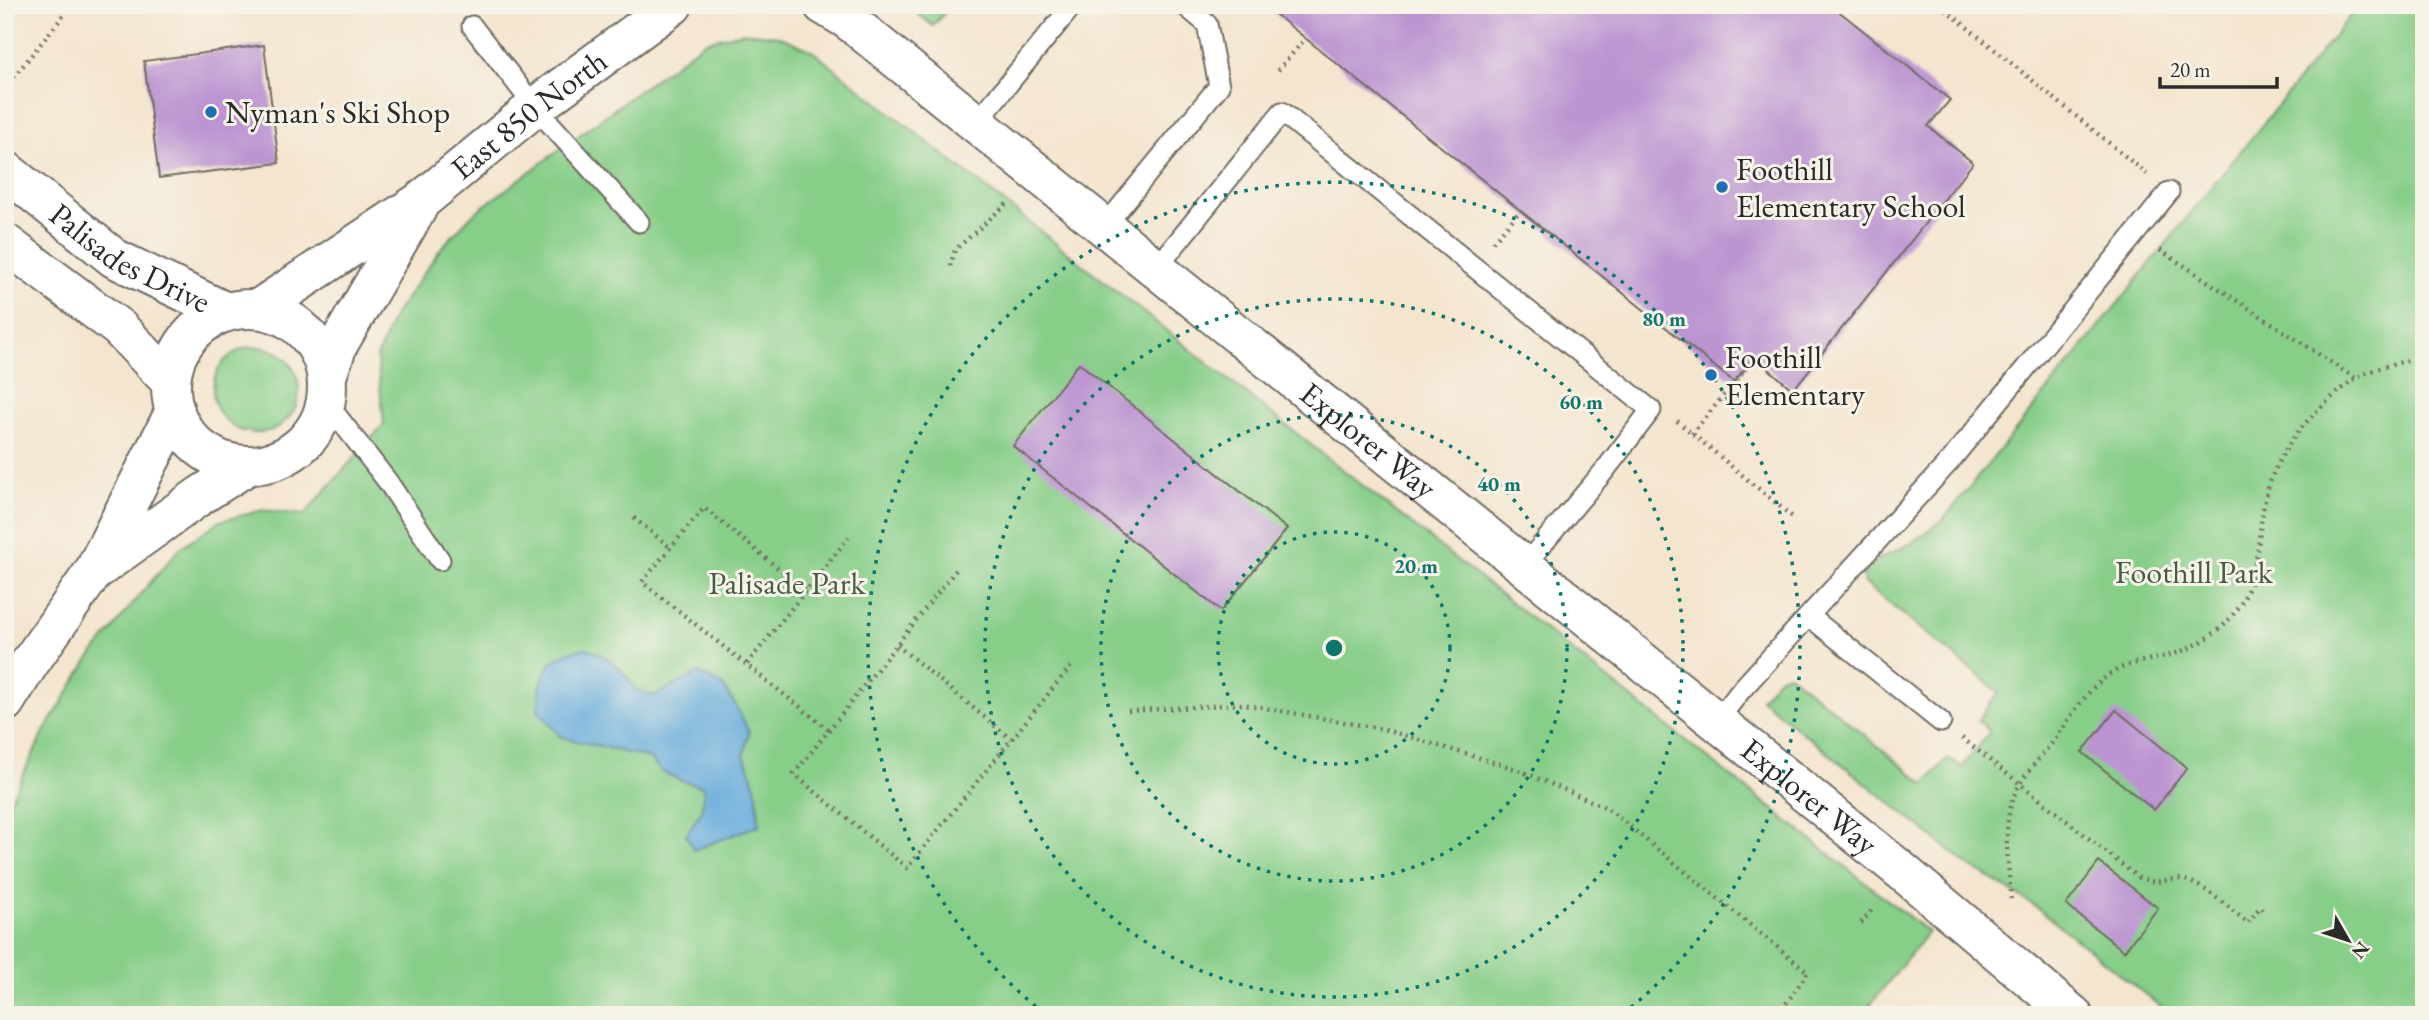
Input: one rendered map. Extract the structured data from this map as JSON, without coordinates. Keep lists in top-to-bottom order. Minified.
{"streets":{"street":["East 850 North","Palisades Drive","Explorer Way"]},"crossings":[["East 850 North","Palisades Drive"]],"parks":["Foothill Park","Palisade Park"],"places":["Nyman's Ski Shop","Foothill Elementary School","Foothill Elementary"],"scale_bar":"20 m","north":"bottom right","rings":["80 m","60 m","40 m","20 m"]}
